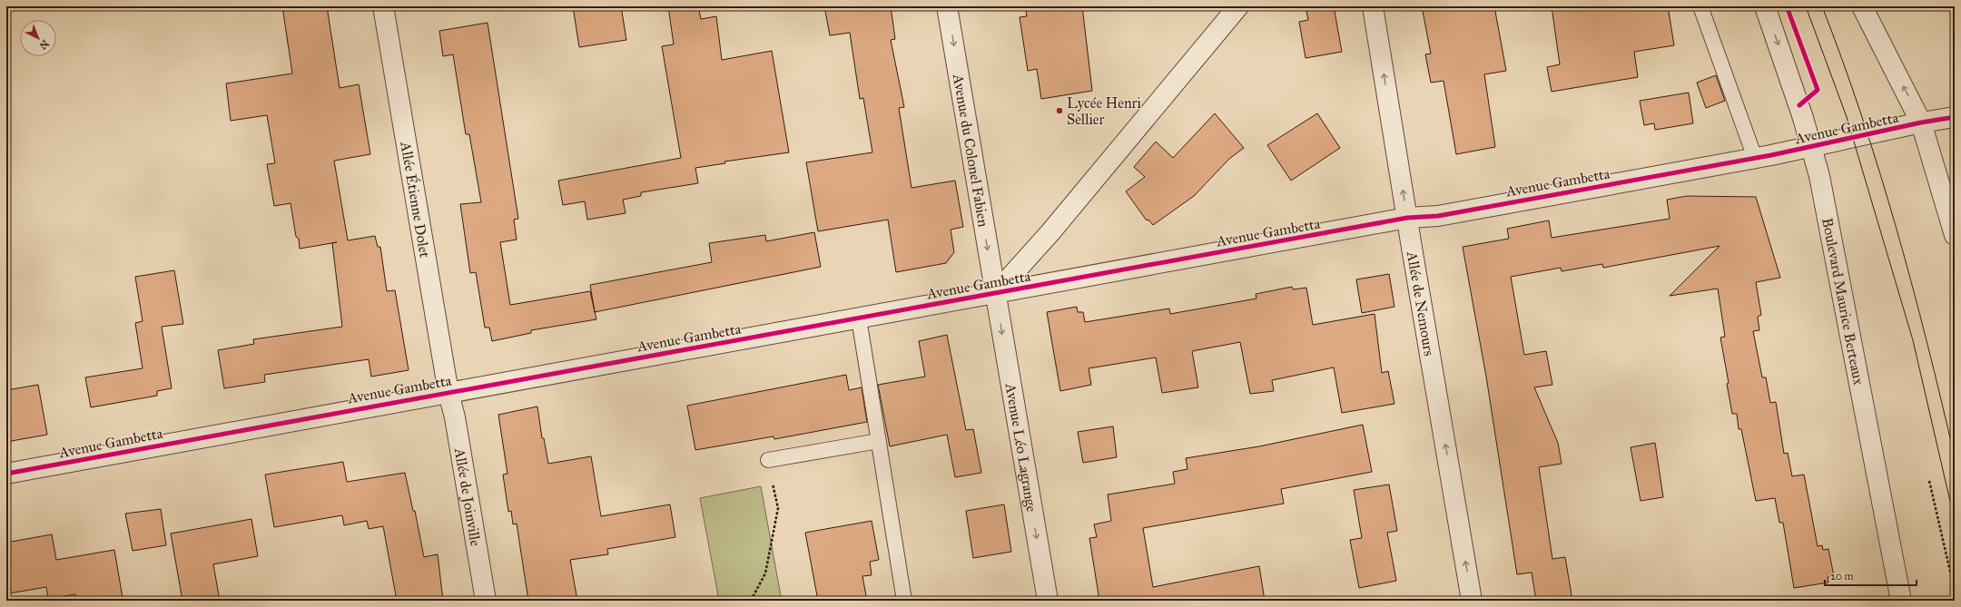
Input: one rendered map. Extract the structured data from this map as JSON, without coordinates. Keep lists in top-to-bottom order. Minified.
{"streets":{"street":["Avenue Gambetta","Avenue du Colonel Fabien","Allée Étienne Dolet","Boulevard Maurice Berteaux","Allée de Nemours","Avenue Léo Lagrange","Allée de Joinville"]},"crossings":[["Avenue Gambetta","Avenue du Colonel Fabien"],["Avenue Gambetta","Allée Étienne Dolet"],["Avenue Gambetta","Boulevard Maurice Berteaux"],["Avenue Gambetta","Allée de Nemours"],["Avenue Gambetta","Avenue Léo Lagrange"],["Avenue Gambetta","Allée de Joinville"],["Avenue du Colonel Fabien","Avenue Léo Lagrange"],["Allée Étienne Dolet","Allée de Joinville"]],"one_way":["Avenue du Colonel Fabien","Allée de Nemours","Avenue Léo Lagrange"],"places":["Lycée Henri Sellier"],"scale_bar":"20 m","north":"bottom right"}
